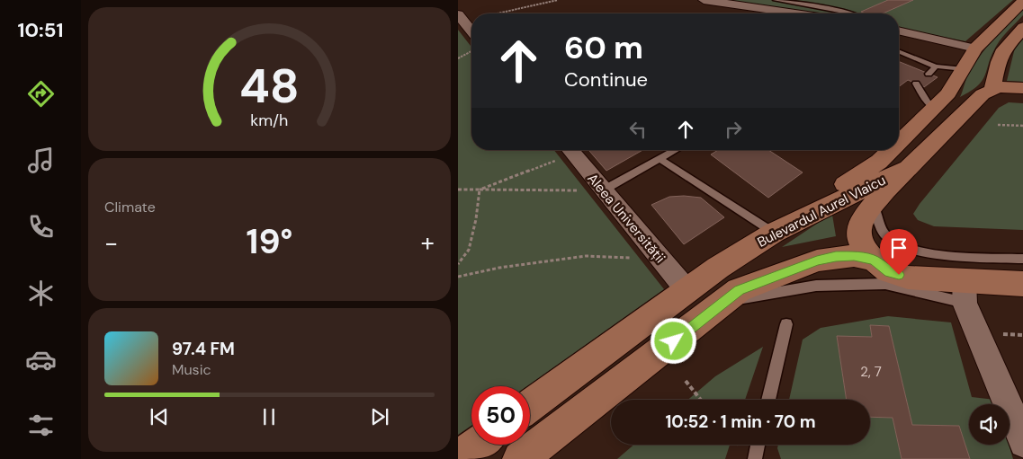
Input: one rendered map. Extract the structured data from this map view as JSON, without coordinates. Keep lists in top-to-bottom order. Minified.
{"streets":{"main road":["Bulevardul Aurel Vlaicu"],"street":["Aleea Universității"]},"crossings":[["Bulevardul Aurel Vlaicu","Aleea Universității"]],"house_numbers":["2, 7"],"page":{"tabs":"10:51","turn":["60 m","Continue"],"tile":"Climate","heat":["−","19°","+"],"song":["97.4 FM","Music"],"limit":"50","trip":"10:52 · 1 min · 70 m","gauge":["48","km/h"]}}
